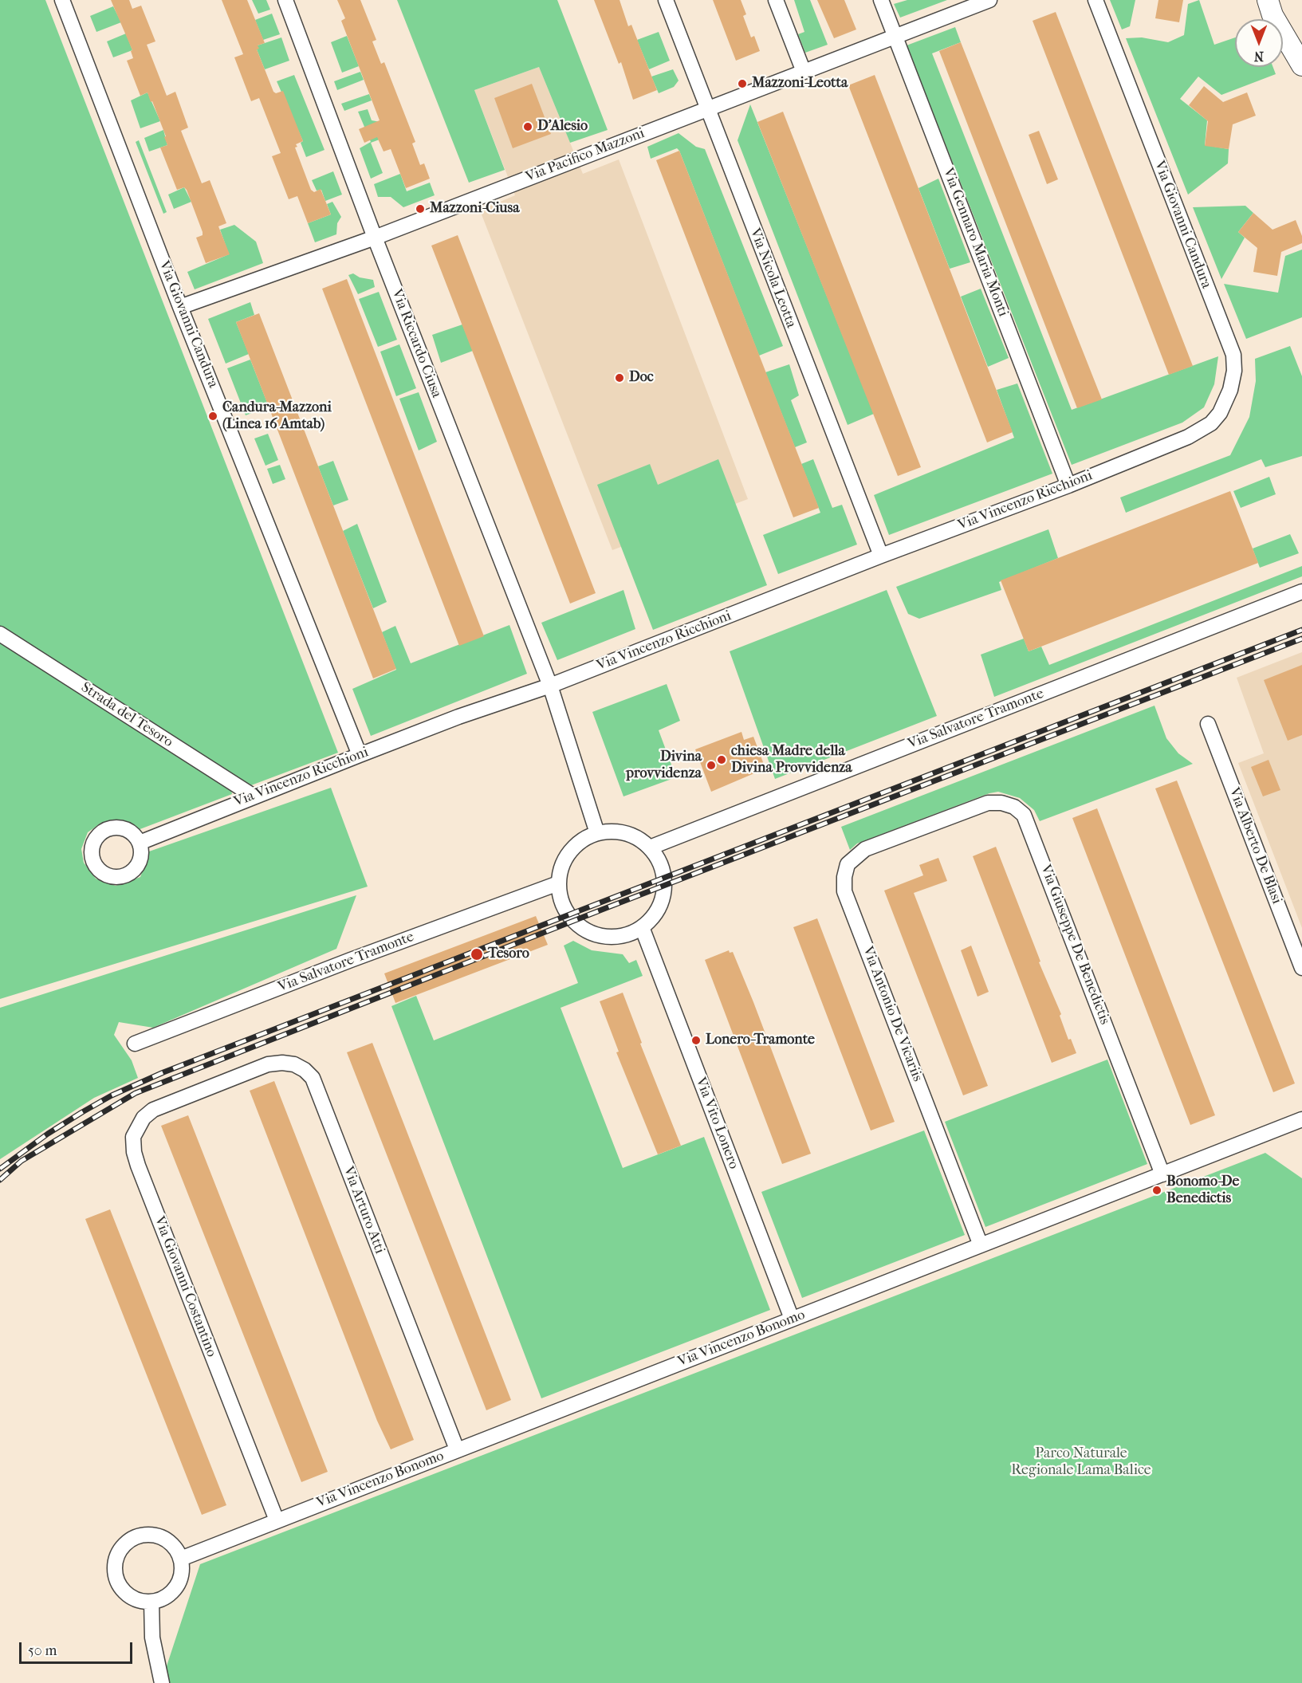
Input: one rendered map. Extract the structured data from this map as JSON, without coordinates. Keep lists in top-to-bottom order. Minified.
{"streets":{"street":["Via Pacifico Mazzoni","Via Giovanni Candura","Via Gennaro Maria Monti","Via Nicola Leotta","Via Riccardo Ciusa","Via Vincenzo Ricchioni","Strada del Tesoro","Via Salvatore Tramonte","Via Alberto De Blasi","Via Giuseppe De Benedictis","Via Antonio De Vicariis","Via Vito Lonero","Via Arturo Atti","Via Giovanni Costantino","Via Vincenzo Bonomo"]},"crossings":[["Via Pacifico Mazzoni","Via Giovanni Candura"],["Via Pacifico Mazzoni","Via Gennaro Maria Monti"],["Via Pacifico Mazzoni","Via Nicola Leotta"],["Via Pacifico Mazzoni","Via Riccardo Ciusa"],["Via Giovanni Candura","Via Vincenzo Ricchioni"],["Via Gennaro Maria Monti","Via Vincenzo Ricchioni"],["Via Nicola Leotta","Via Vincenzo Ricchioni"],["Via Riccardo Ciusa","Via Vincenzo Ricchioni"],["Via Riccardo Ciusa","Via Salvatore Tramonte"],["Via Riccardo Ciusa","Via Vito Lonero"],["Via Vincenzo Ricchioni","Strada del Tesoro"],["Via Salvatore Tramonte","Via Vito Lonero"],["Via Giuseppe De Benedictis","Via Antonio De Vicariis"],["Via Giuseppe De Benedictis","Via Vincenzo Bonomo"],["Via Antonio De Vicariis","Via Vincenzo Bonomo"],["Via Vito Lonero","Via Vincenzo Bonomo"],["Via Arturo Atti","Via Giovanni Costantino"],["Via Arturo Atti","Via Vincenzo Bonomo"],["Via Giovanni Costantino","Via Vincenzo Bonomo"]],"parks":["Parco Naturale Regionale Lama Balice"],"places":["Mazzoni-Leotta","D'Alesio","Mazzoni-Ciusa","Doc","Candura-Mazzoni (Linea 16 Amtab)","chiesa Madre della Divina Provvidenza","Divina provvidenza","Tesoro","Lonero-Tramonte","Bonomo-De Benedictis"],"scale_bar":"50 m","north":"bottom"}
